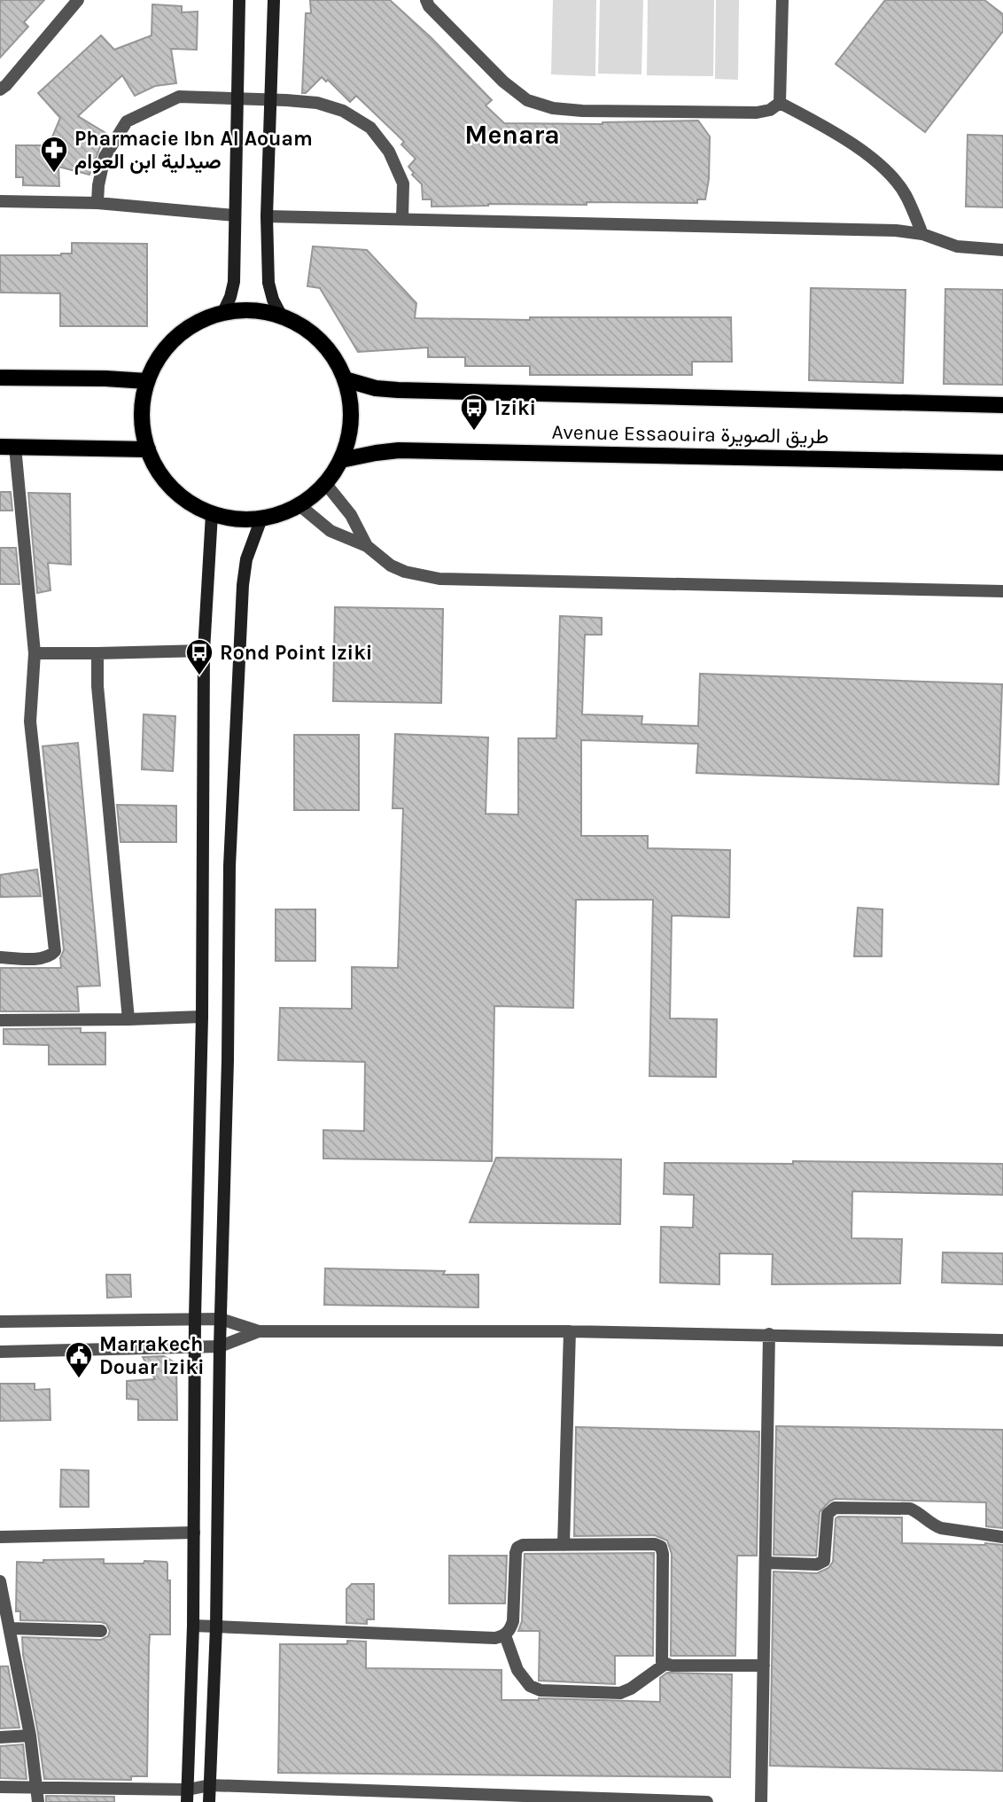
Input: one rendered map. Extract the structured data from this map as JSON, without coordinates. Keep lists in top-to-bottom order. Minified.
{"streets":{"main road":["Avenue Essaouira طريق الصويرة"]},"districts":["Menara"],"places":{"pharmacy":["Pharmacie Ibn Al Aouam صيدلية ابن العوام"],"bus stop":["Iziki","Rond Point Iziki"],"public building":["Marrakech Douar Iziki"]}}
